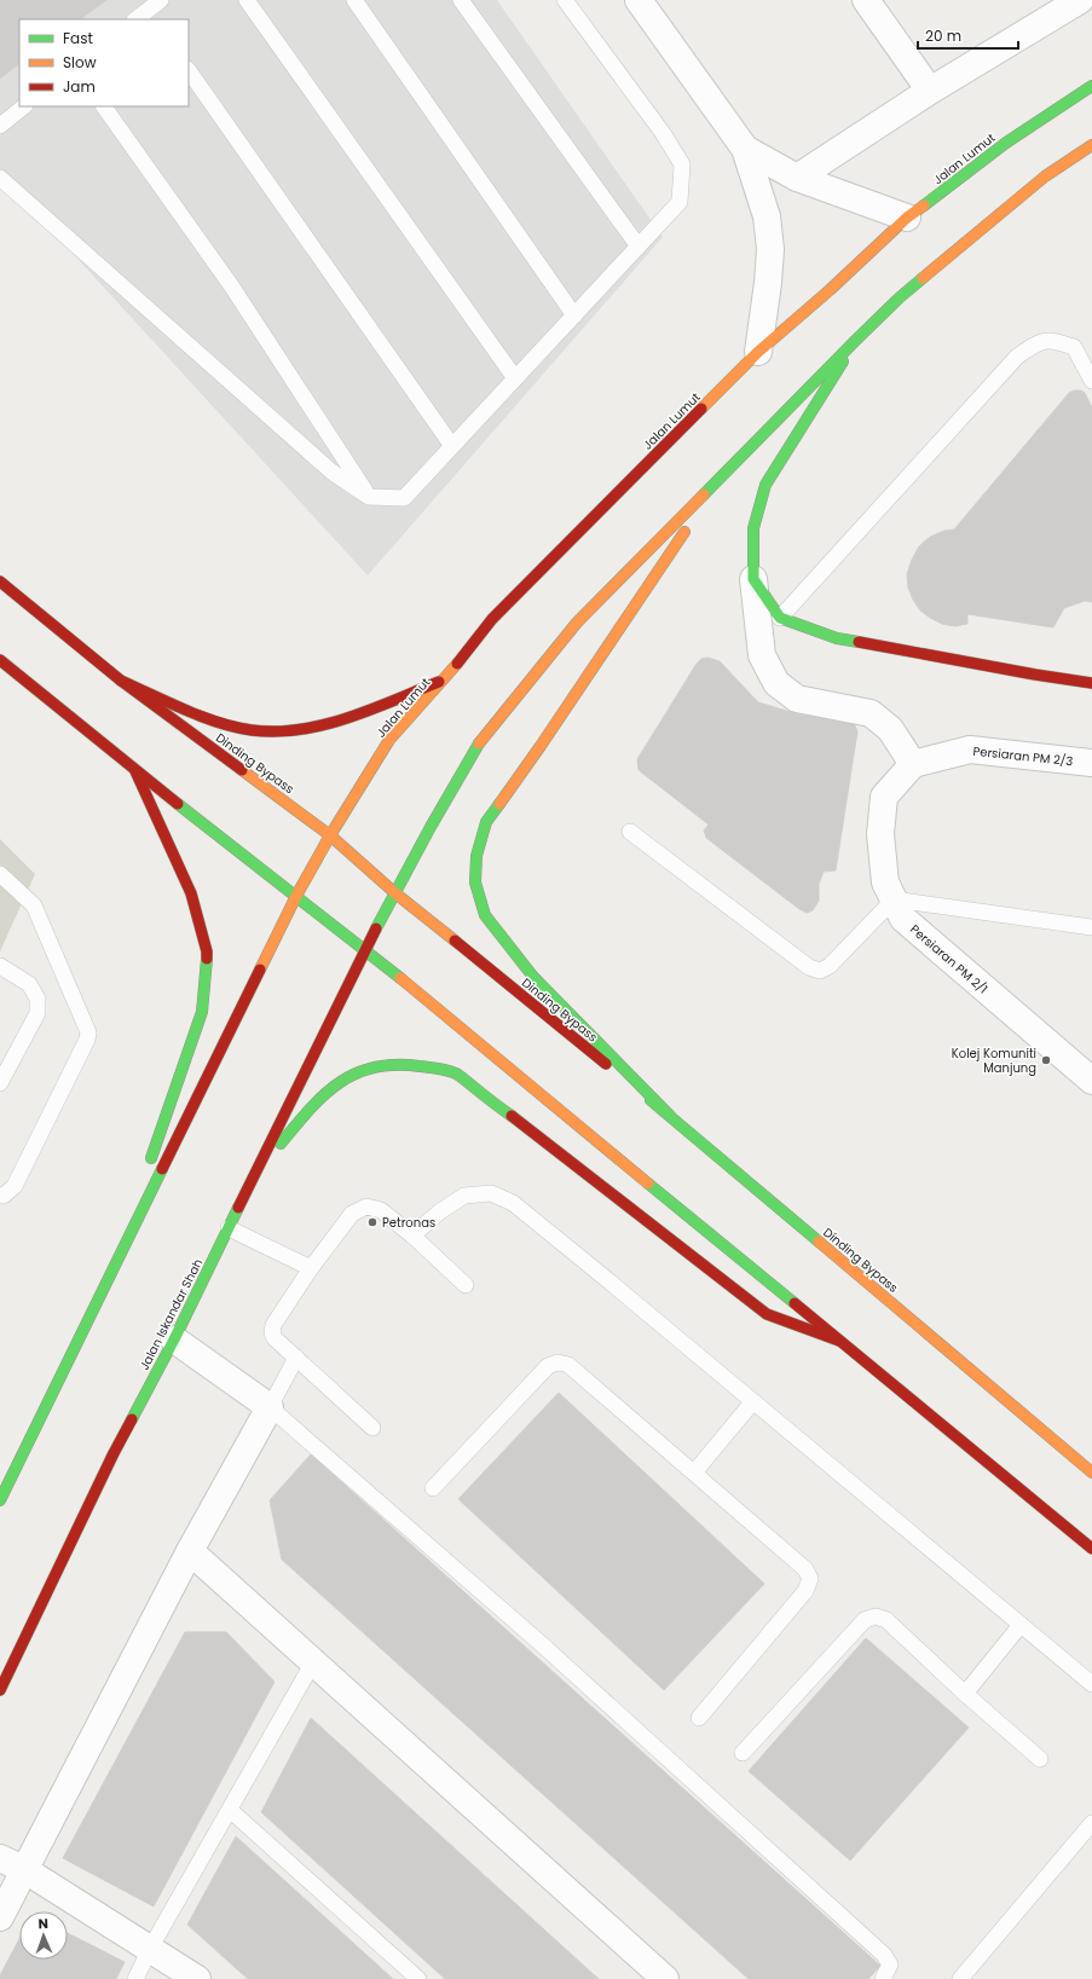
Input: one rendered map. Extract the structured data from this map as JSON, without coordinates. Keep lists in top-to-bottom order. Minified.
{"streets":{"main road":["Jalan Lumut","Dinding Bypass","Jalan Iskandar Shah"],"street":["Persiaran PM 2/3","Persiaran PM 2/1"]},"crossings":[["Jalan Lumut","Dinding Bypass"],["Persiaran PM 2/3","Persiaran PM 2/1"],["Dinding Bypass","Jalan Iskandar Shah"]],"places":["Kolej Komuniti Manjung","Petronas"],"legend":["Fast","Slow","Jam"],"scale_bar":"20 m","north":"top"}
